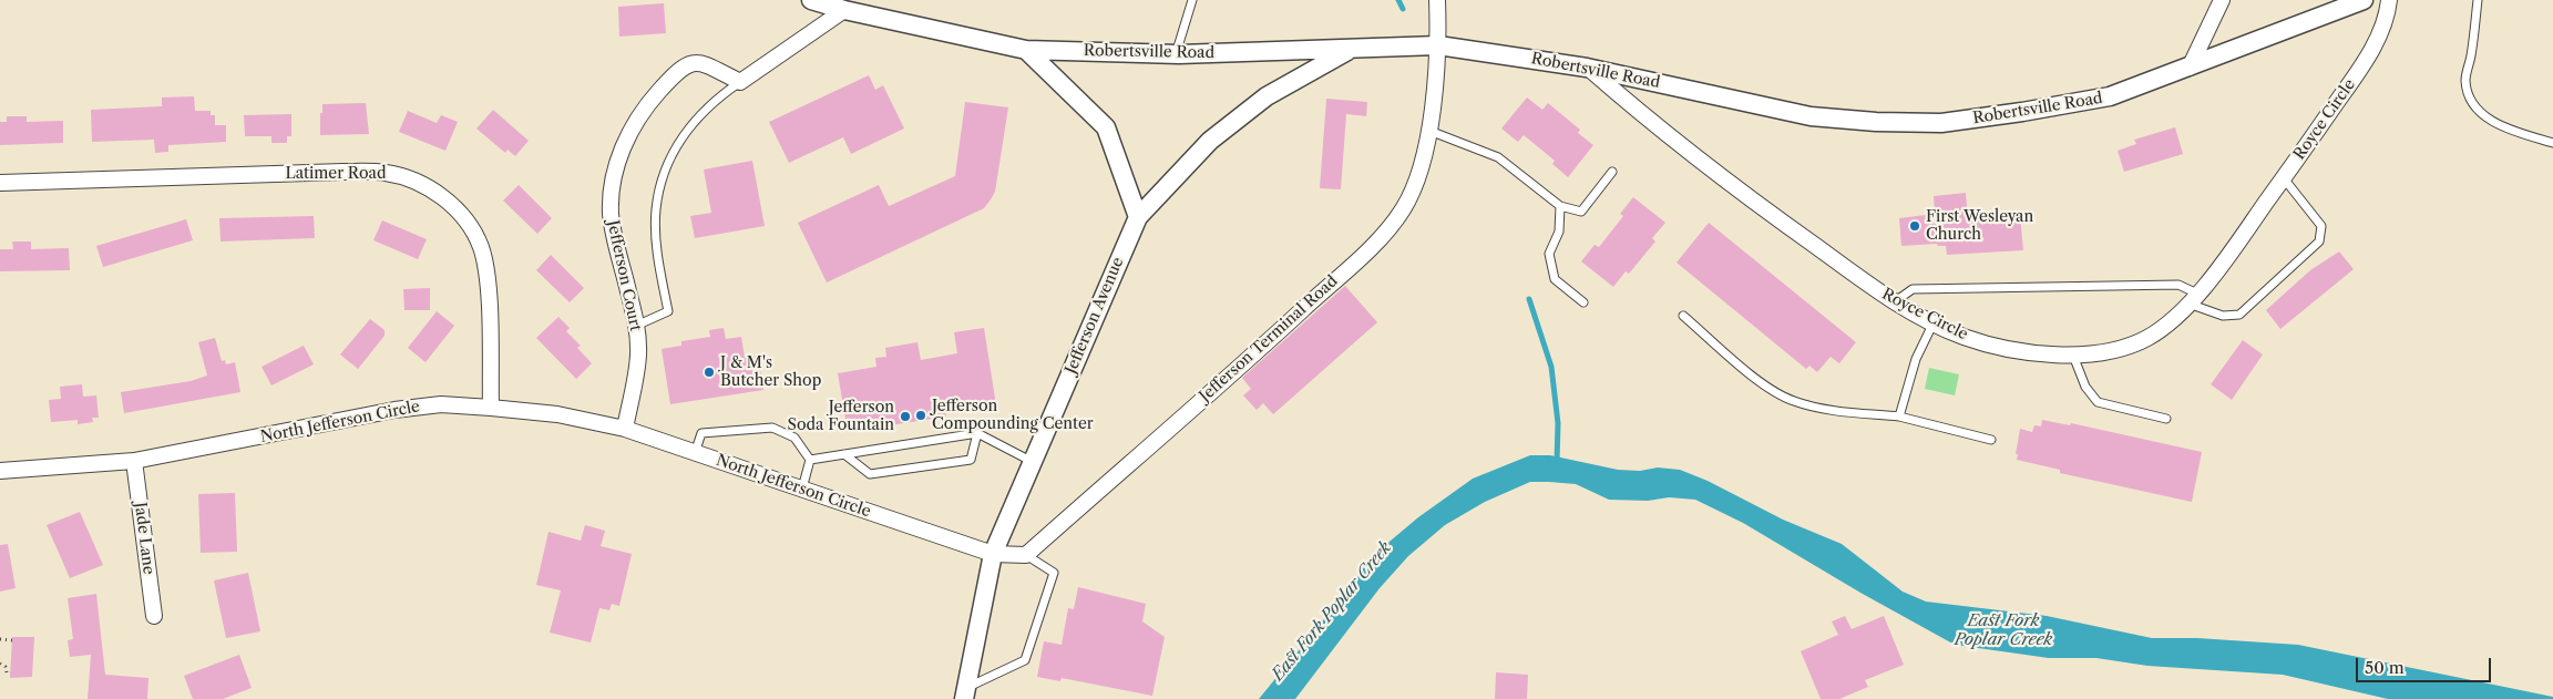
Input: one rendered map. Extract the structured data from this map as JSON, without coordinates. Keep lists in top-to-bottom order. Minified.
{"streets":{"street":["Robertsville Road","Royce Circle","Latimer Road","Jefferson Court","Jefferson Avenue","Jefferson Terminal Road","North Jefferson Circle","Jade Lane"]},"crossings":[["Robertsville Road","Royce Circle"],["Robertsville Road","Jefferson Avenue"],["Robertsville Road","Jefferson Terminal Road"],["Latimer Road","North Jefferson Circle"],["Jefferson Court","North Jefferson Circle"],["Jefferson Avenue","North Jefferson Circle"],["North Jefferson Circle","Jade Lane"]],"water":["East Fork Poplar Creek"],"places":["First Wesleyan Church","J & M's Butcher Shop","Jefferson Compounding Center","Jefferson Soda Fountain"],"scale_bar":"50 m"}
